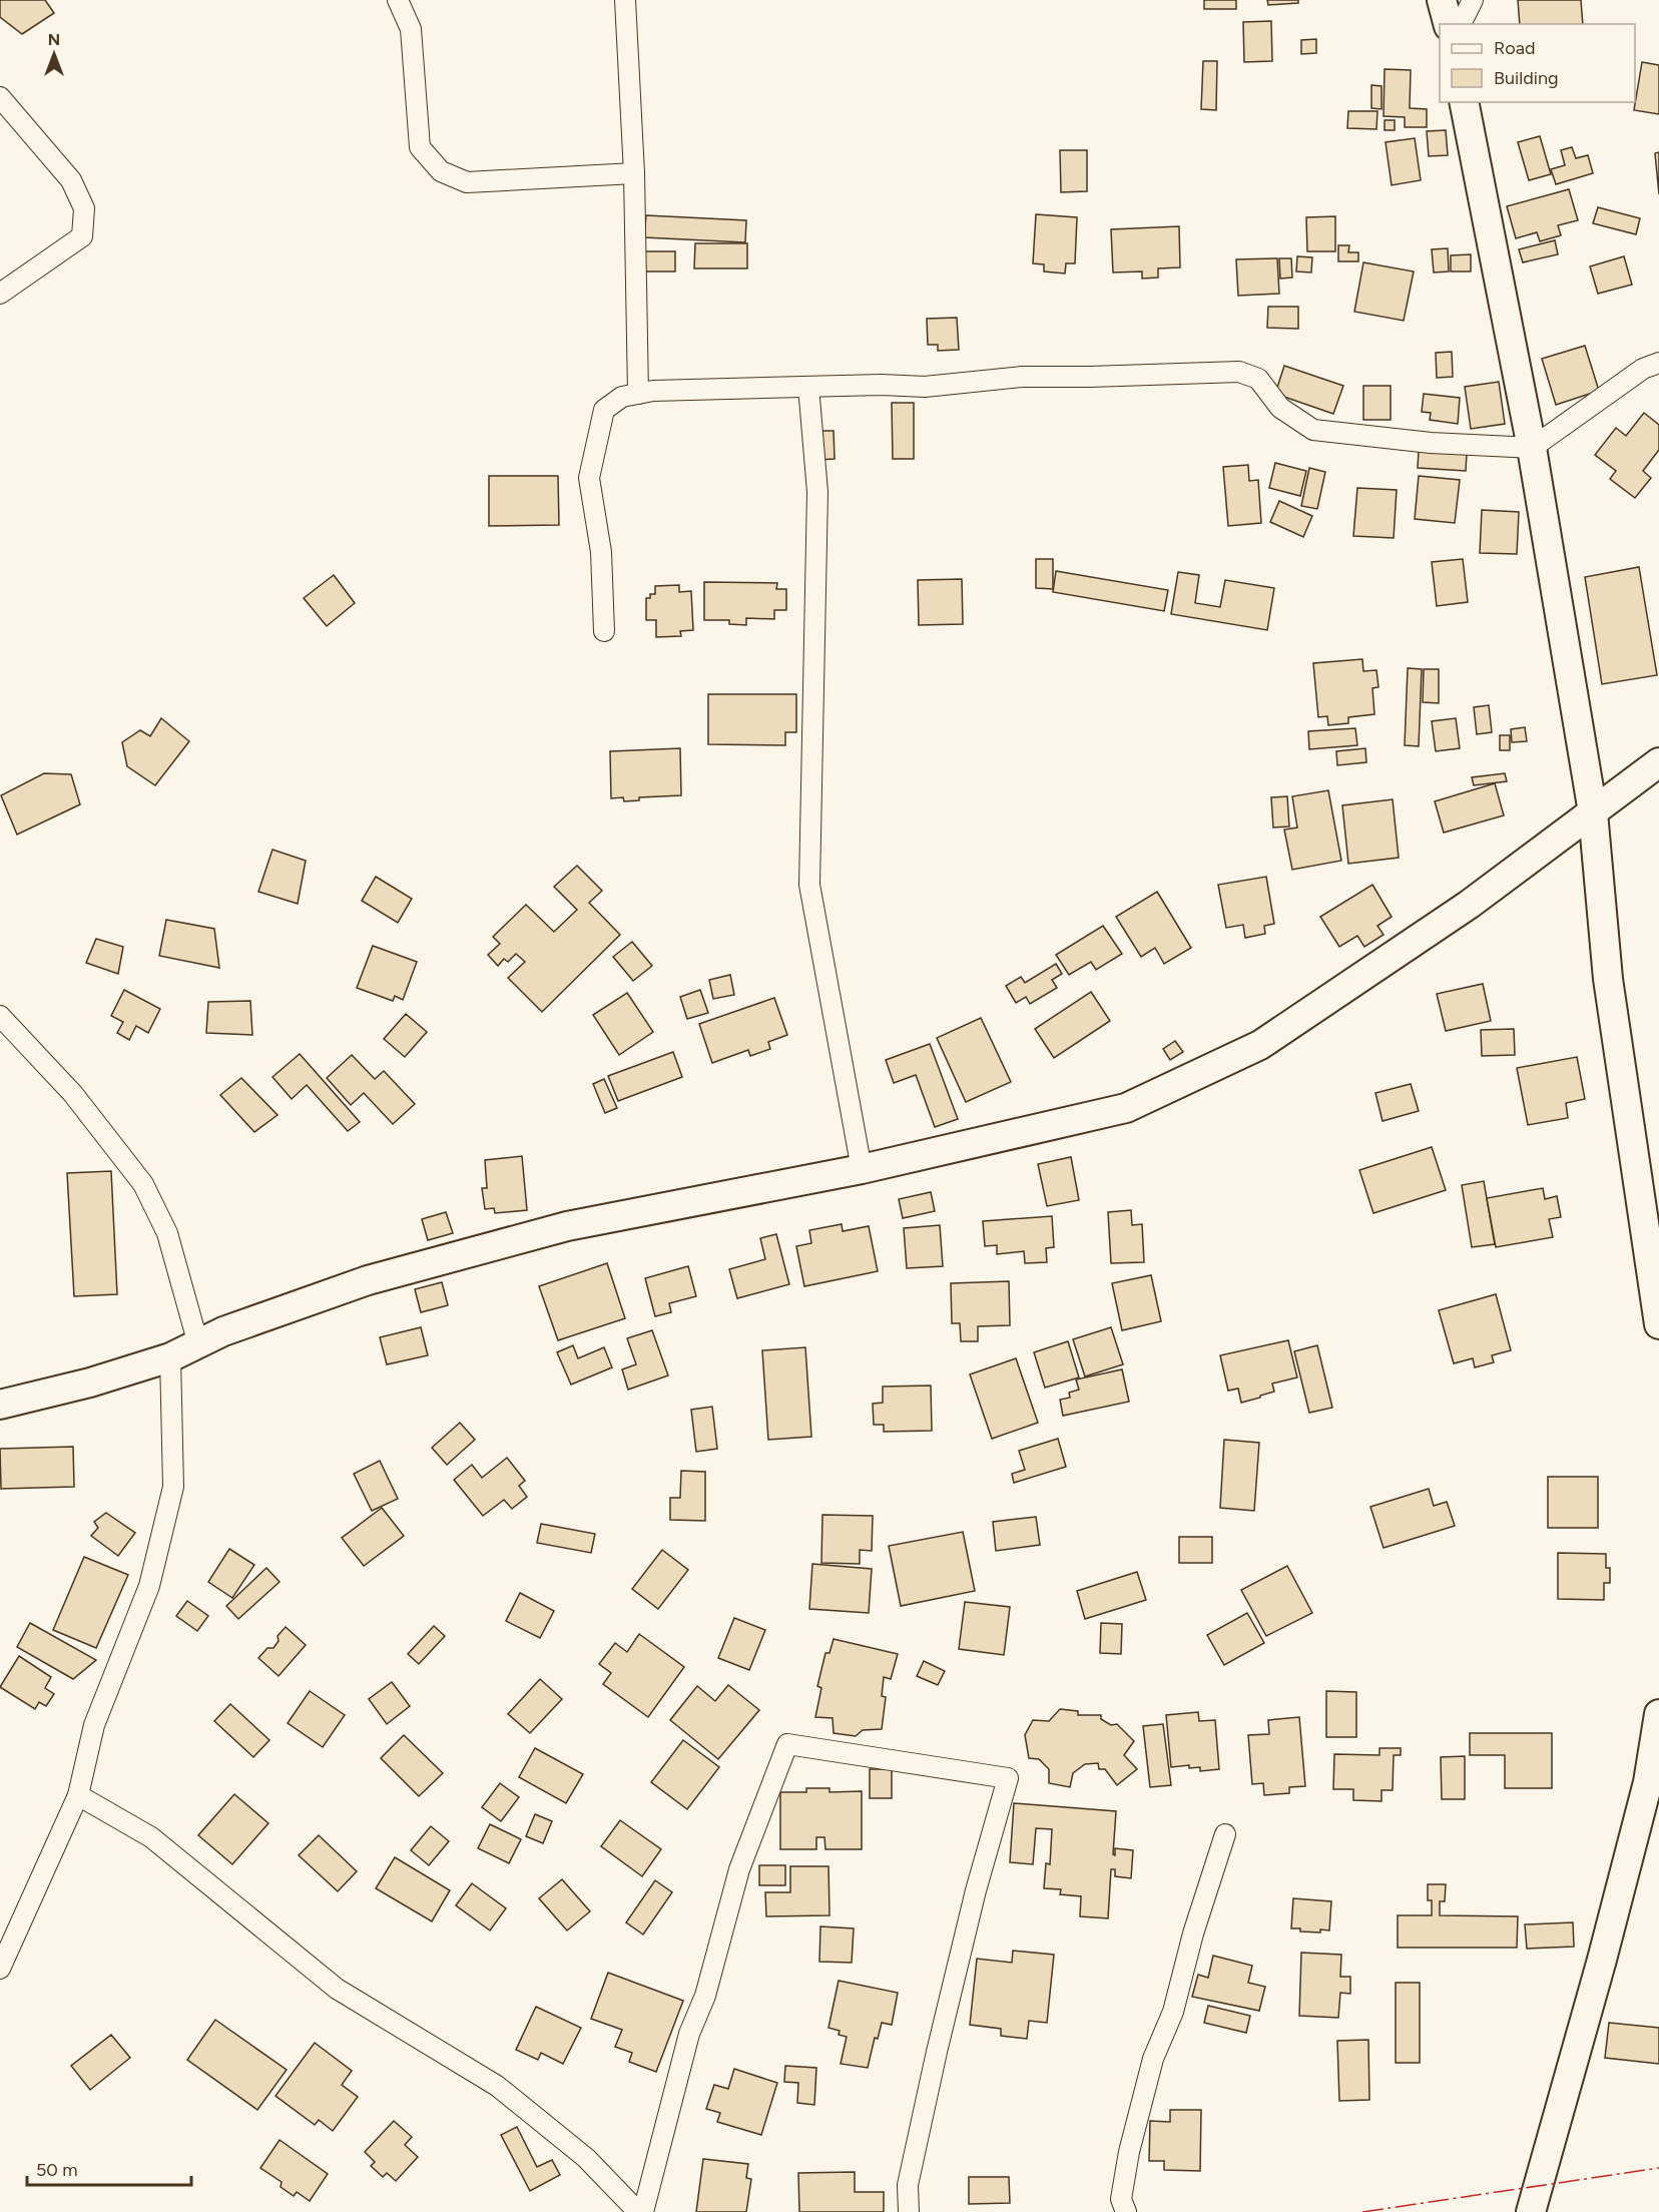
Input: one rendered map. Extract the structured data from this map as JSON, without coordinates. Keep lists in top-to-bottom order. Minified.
{"legend":["Road","Building"],"scale_bar":"50 m","north":"top"}
